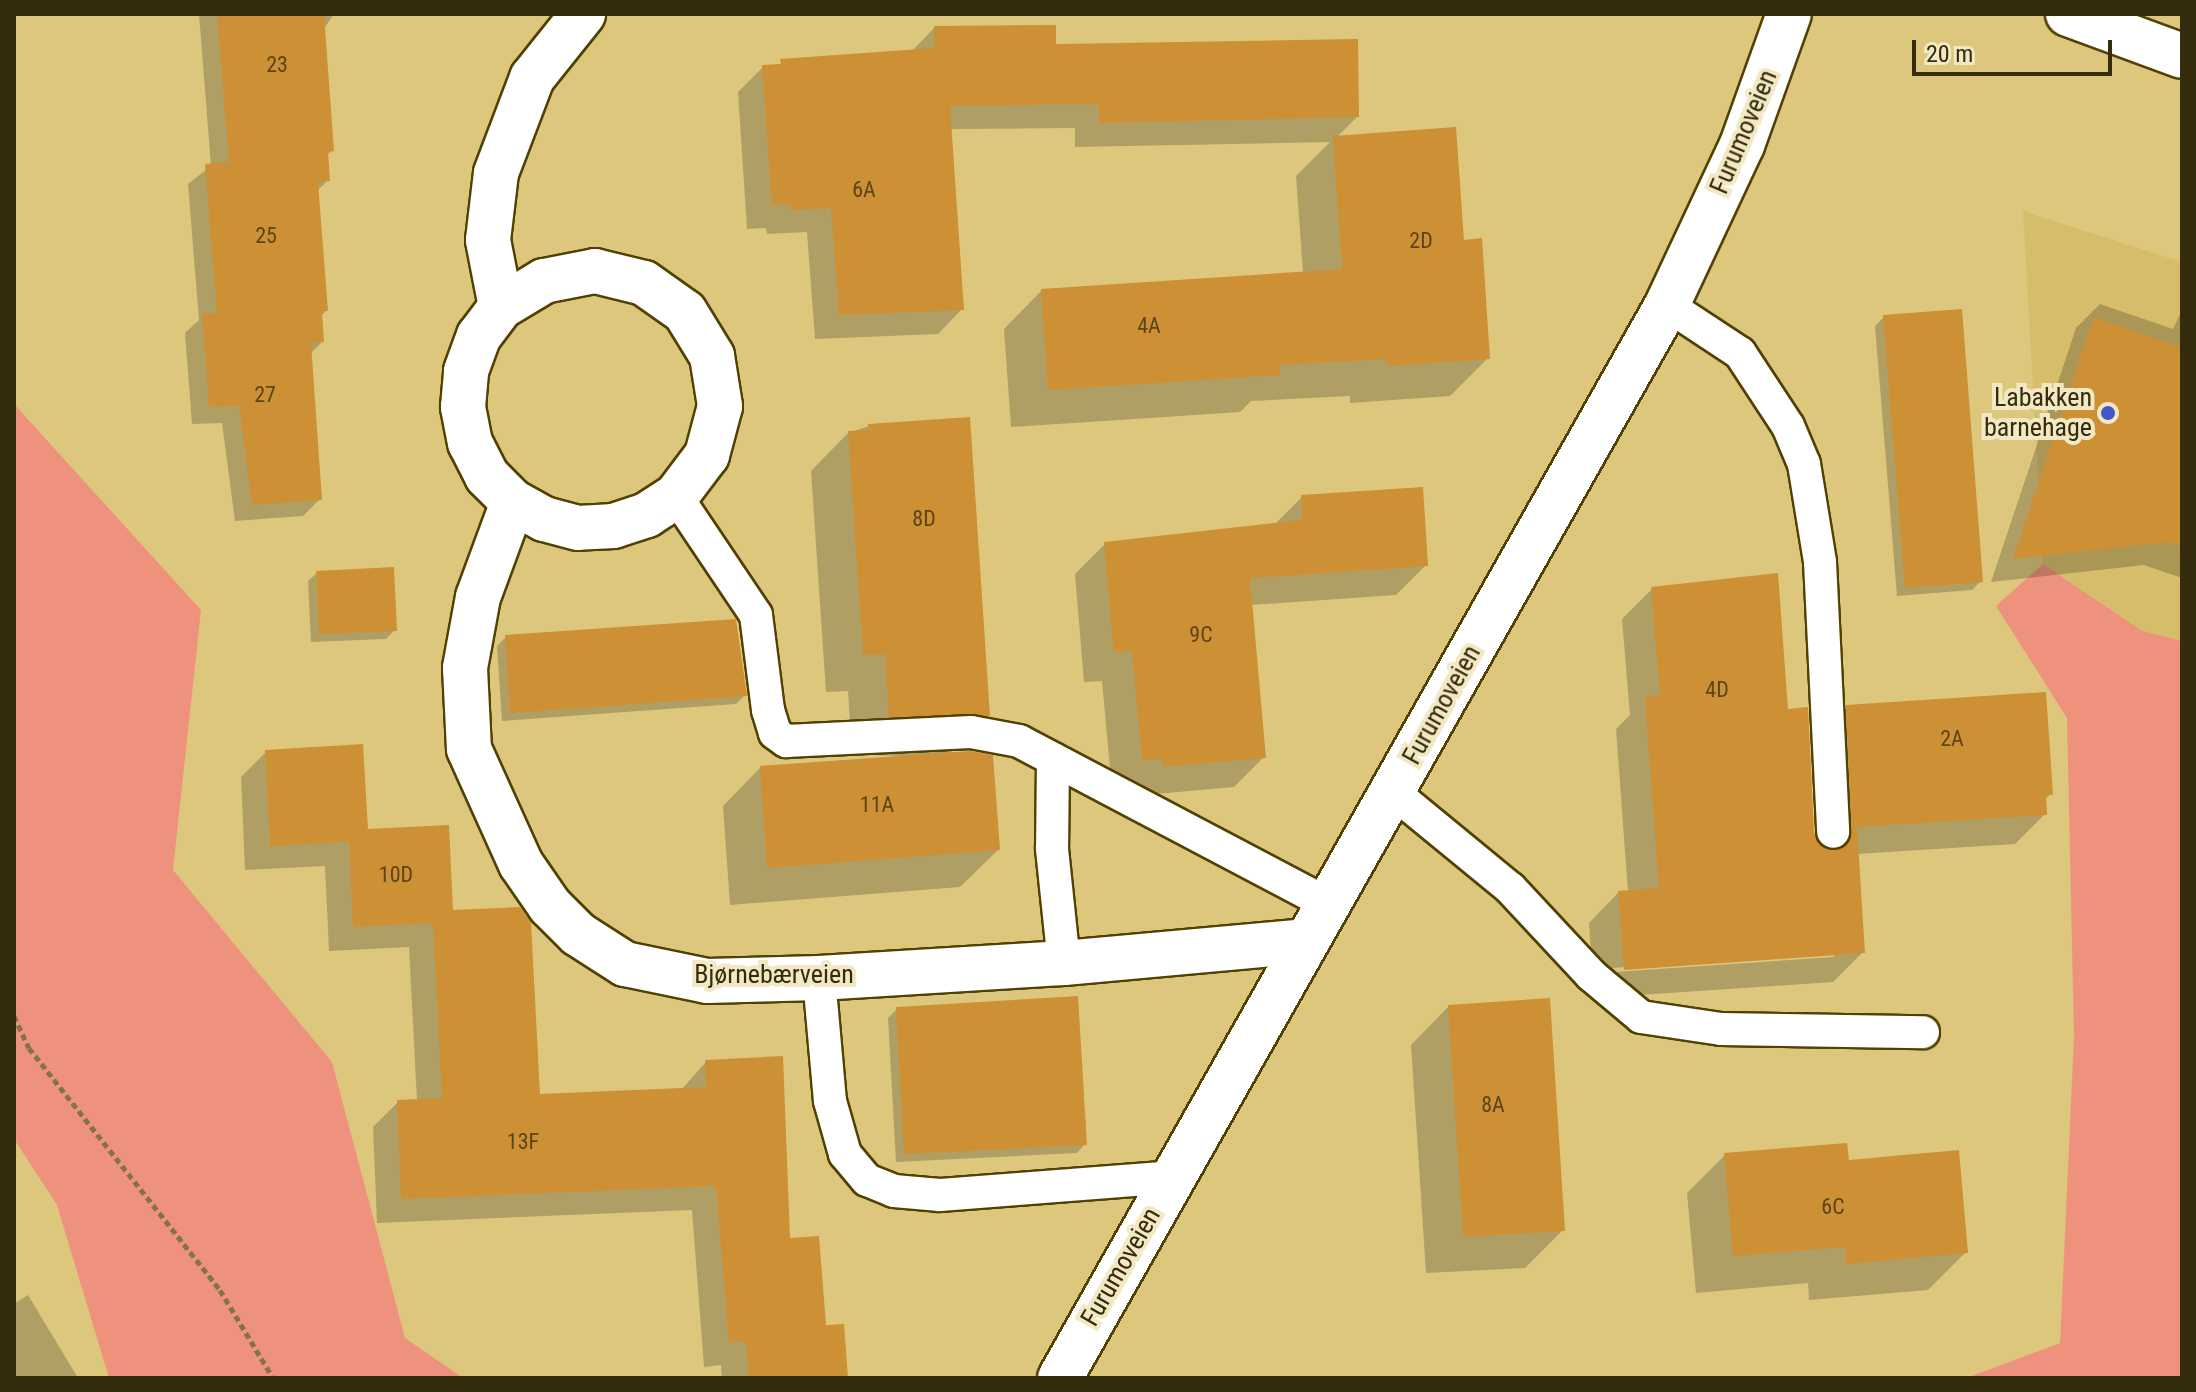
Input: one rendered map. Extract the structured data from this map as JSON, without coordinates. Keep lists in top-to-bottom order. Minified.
{"streets":{"street":["Furumoveien","Bjørnebærveien"]},"crossings":[["Furumoveien","Bjørnebærveien"]],"places":["Labakken barnehage"],"house_numbers":["23","6A","25","2D","4A","27","8D","9C","4D","2A","11A","10D","8A","13F","6C"],"scale_bar":"20 m"}
